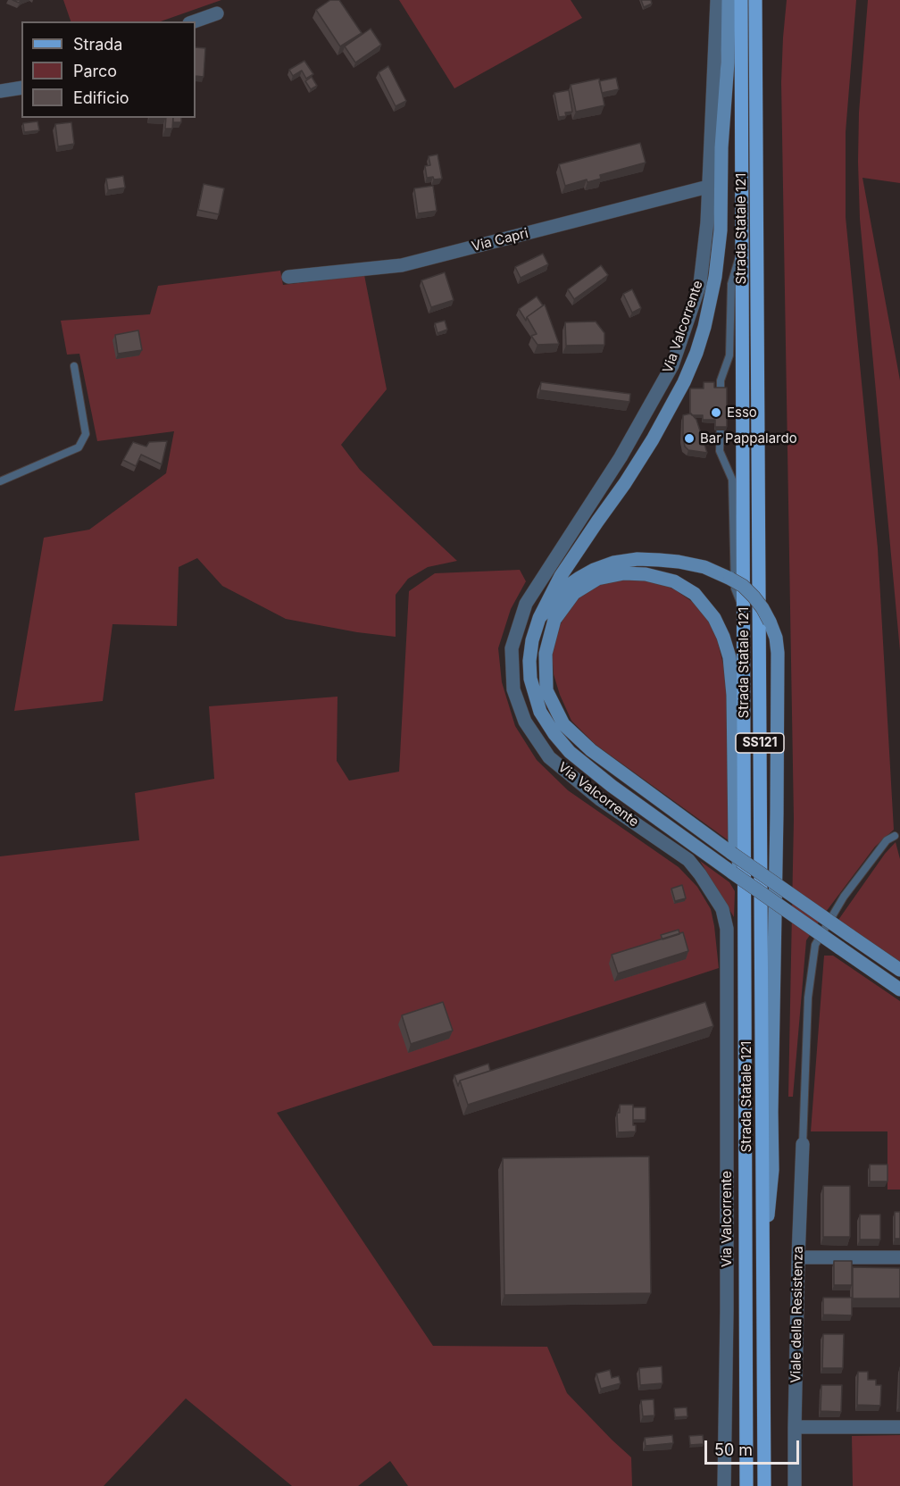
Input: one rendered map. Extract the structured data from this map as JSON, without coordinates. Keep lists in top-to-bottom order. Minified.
{"streets":{"main road":["Strada Statale 121","SS121"],"street":["Via Capri","Via Valcorrente","Viale della Resistenza"]},"crossings":[["Via Capri","Via Valcorrente"]],"places":["Esso","Bar Pappalardo"],"legend":["Strada","Parco","Edificio"],"scale_bar":"50 m"}
